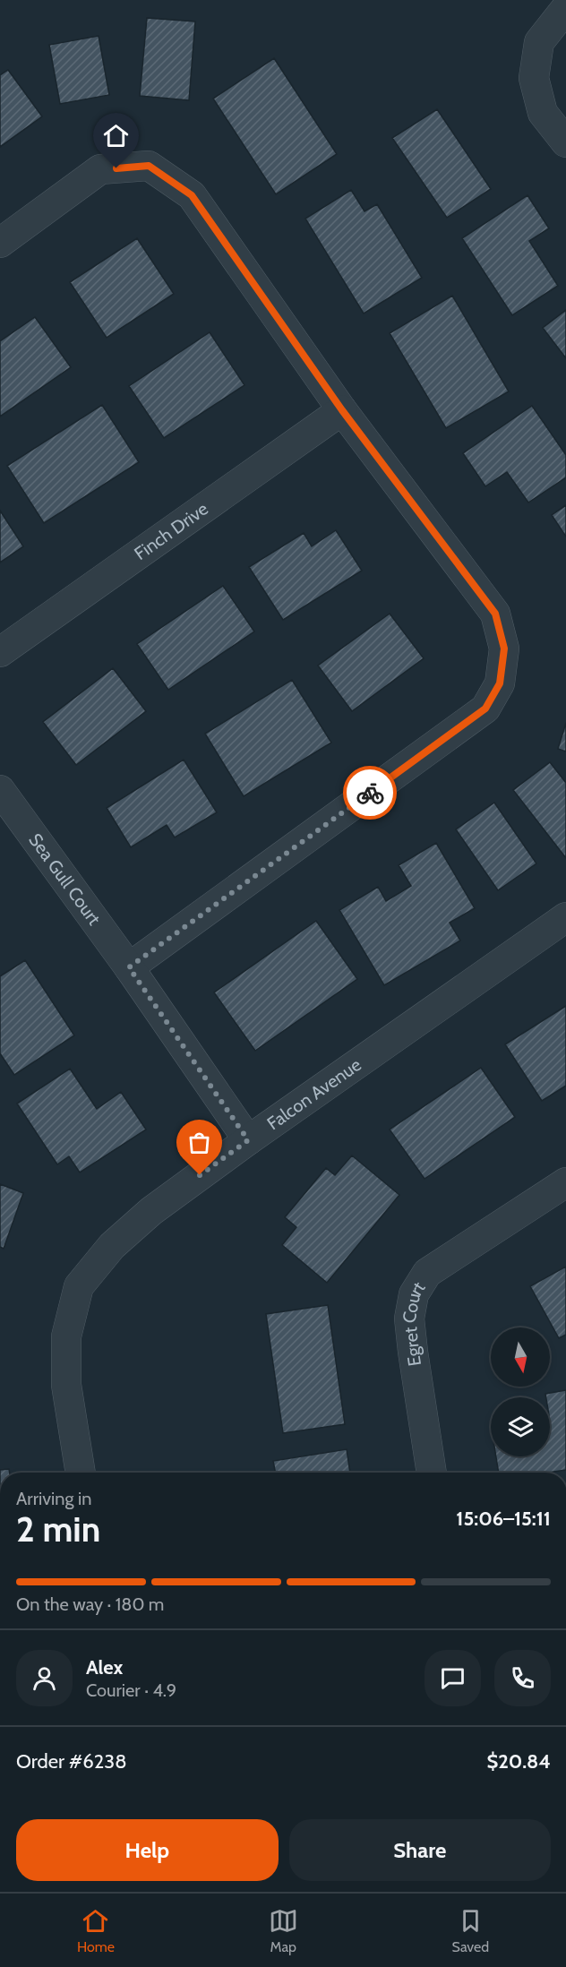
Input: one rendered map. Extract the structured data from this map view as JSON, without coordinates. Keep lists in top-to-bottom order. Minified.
{"streets":{"street":["Finch Drive","Sea Gull Court","Falcon Avenue","Egret Court"]},"crossings":[["Sea Gull Court","Falcon Avenue"]],"north":"bottom","page":{"heading":["2 min","Arriving in","15:06–15:11"],"panel":["Alex","Courier · 4.9","Order #6238","$20.84"],"bar":"On the way · 180 m","buttons":["Help","Share"],"tabs":["Home","Map","Saved"]}}
